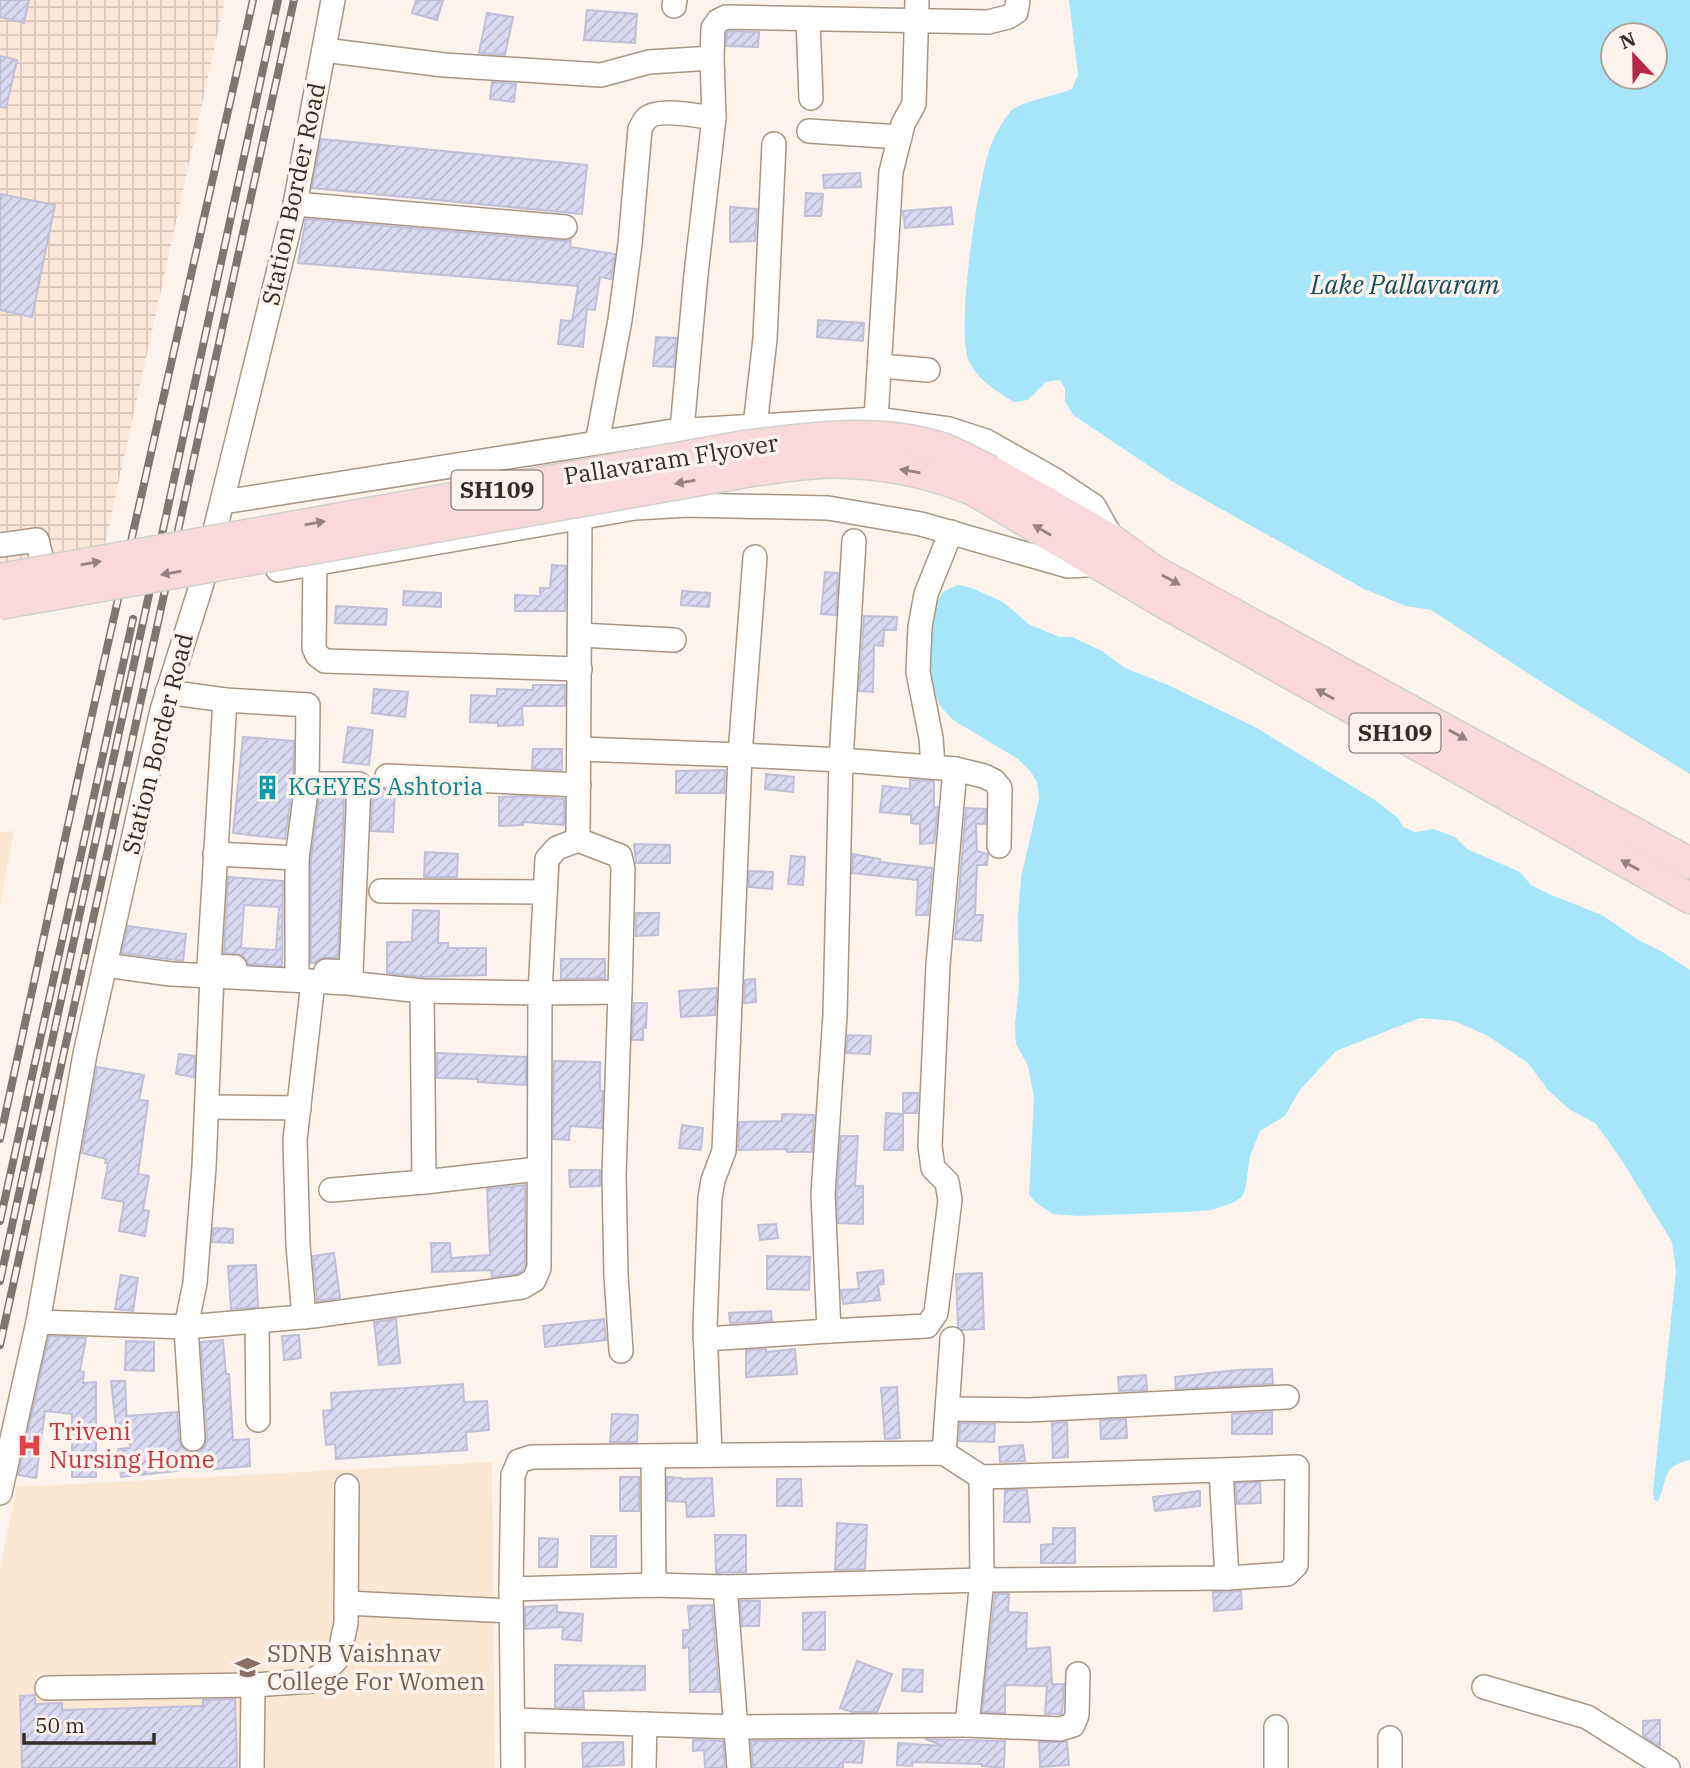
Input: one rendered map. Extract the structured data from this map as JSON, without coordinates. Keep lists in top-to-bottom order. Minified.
{"streets":{"main road":["Pallavaram Flyover","SH109"],"street":["Station Border Road"]},"crossings":[["Pallavaram Flyover","SH109"]],"water":["Lake Pallavaram"],"places":{"building":["KGEYES Ashtoria"],"hospital":["Triveni Nursing Home"],"school or university":["SDNB Vaishnav College For Women"]},"scale_bar":"50 m","north":"top"}
